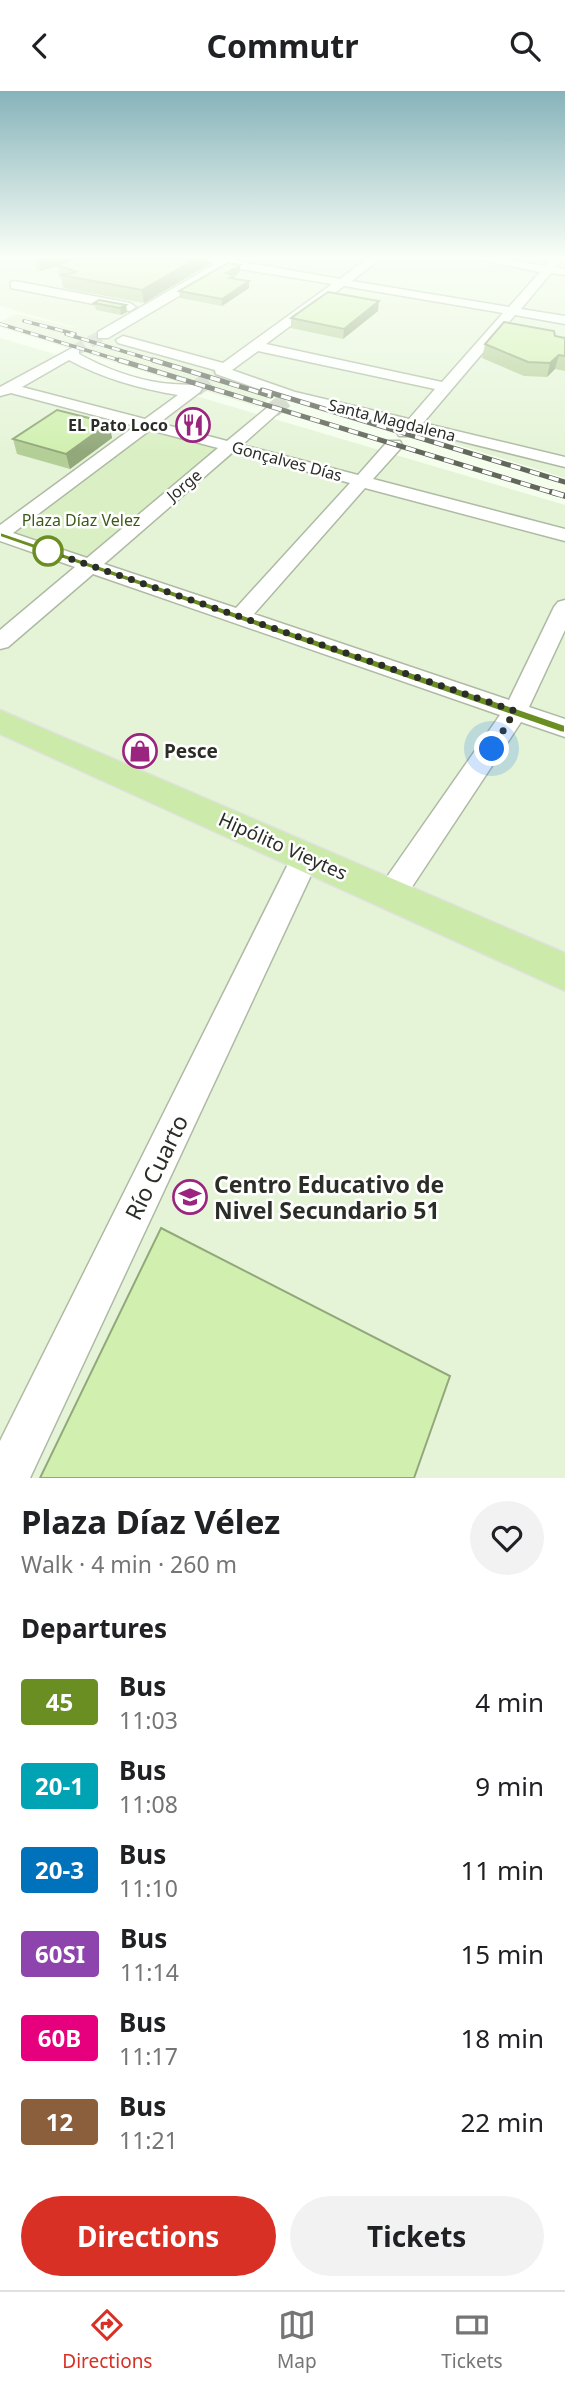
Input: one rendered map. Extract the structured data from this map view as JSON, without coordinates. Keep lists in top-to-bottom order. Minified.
{"streets":{"main road":["Hipólito Vieytes"],"street":["Santa Magdalena","Gonçalves Días","Jorge","Río Cuarto"]},"crossings":[["Gonçalves Días","Jorge"],["Hipólito Vieytes","Río Cuarto"]],"parks":["Plaza Díaz Velez"],"places":{"restaurant":["EL Pato Loco"],"shop":["Pesce"],"school or university":["Centro Educativo de Nivel Secundario 51"]},"lines":["bus line 45"],"page":{"header":"Commutr","heading":[["Plaza Díaz Vélez","Walk · 4 min · 260 m"],"Departures"],"list":[{"mark":"45","name":"Bus","note":"11:03","value":"4 min"},{"mark":"20-1","name":"Bus","note":"11:08","value":"9 min"},{"mark":"20-3","name":"Bus","note":"11:10","value":"11 min"},{"mark":"60SI","name":"Bus","note":"11:14","value":"15 min"},{"mark":"60B","name":"Bus","note":"11:17","value":"18 min"},{"mark":"12","name":"Bus","note":"11:21","value":"22 min"}],"buttons":["Directions","Tickets"],"tabs":["Directions","Map","Tickets"]}}
